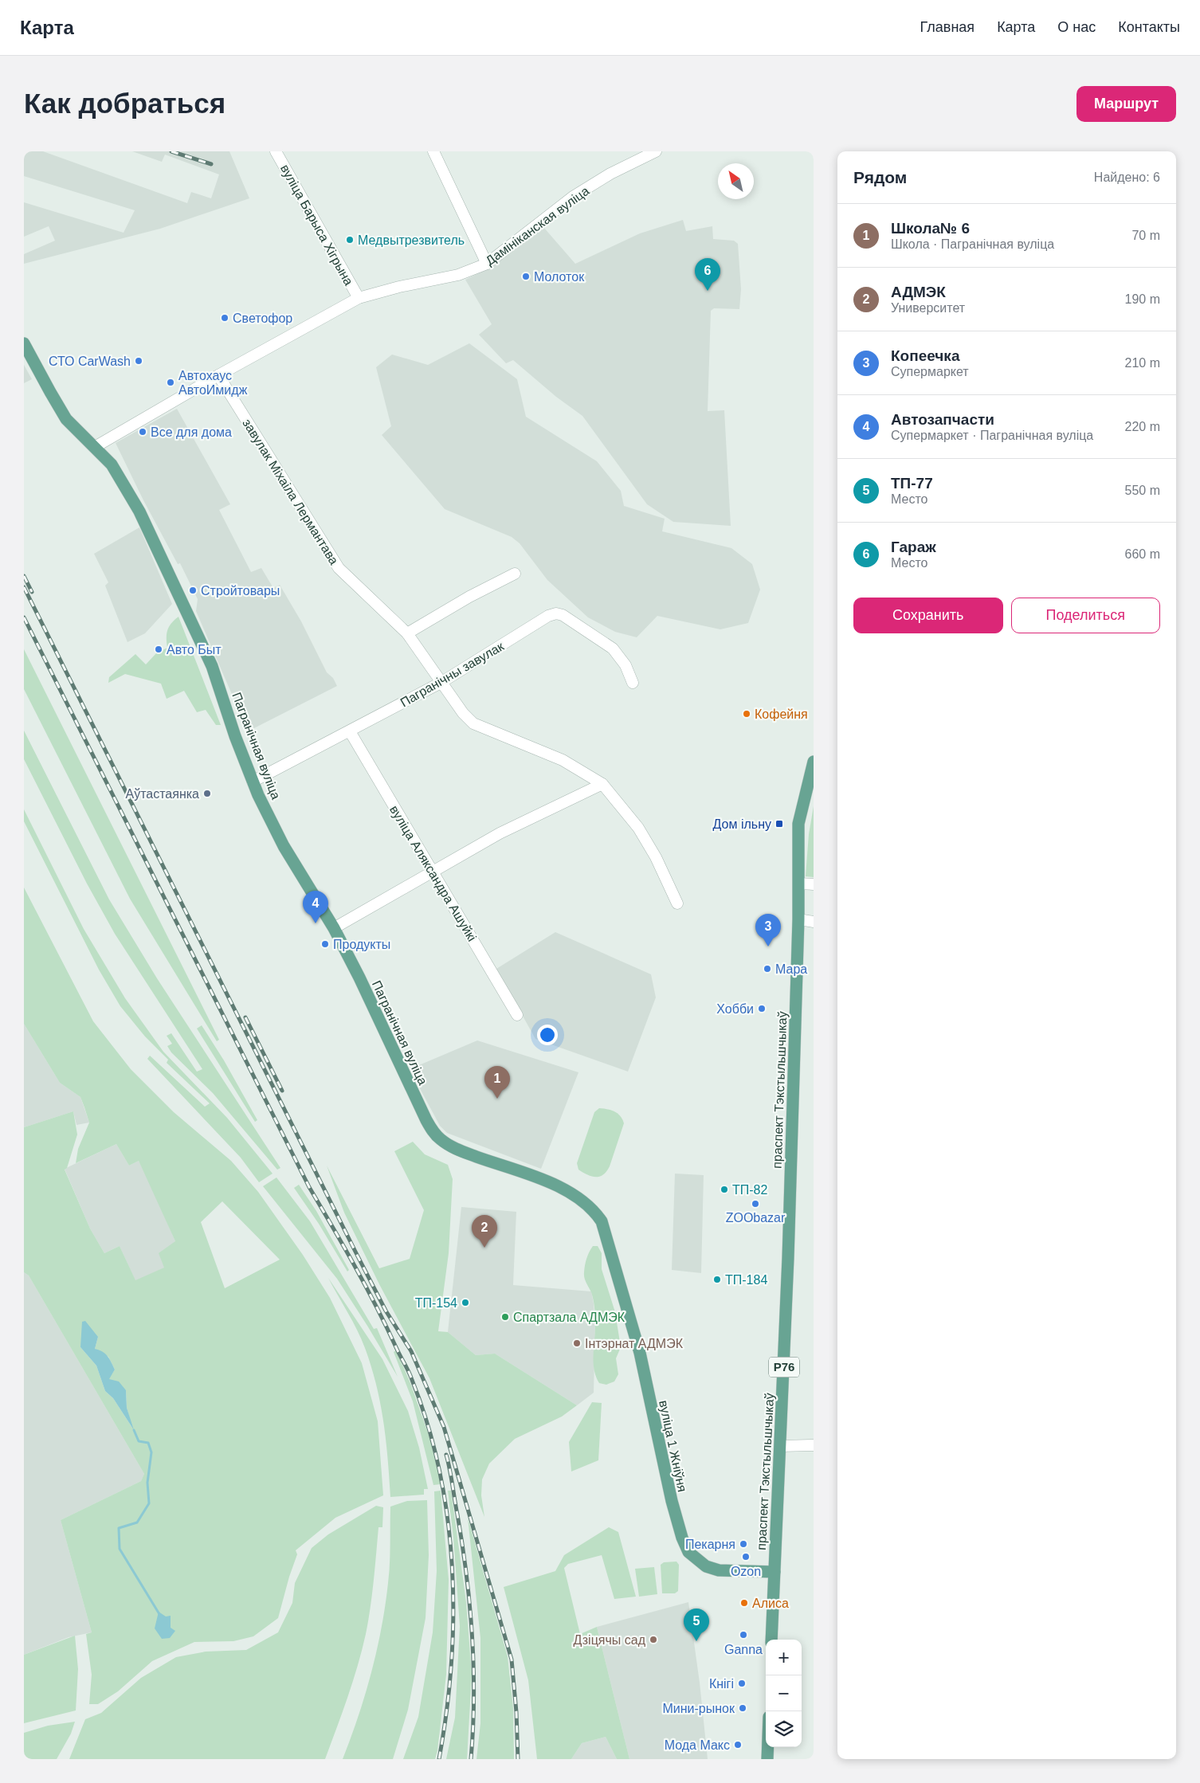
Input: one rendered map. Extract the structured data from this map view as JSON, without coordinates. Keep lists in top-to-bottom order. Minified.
{"streets":{"main road":["Пагранічная вуліца","праспект Тэкстыльшчыкаў","Р76","вуліца 1 Жніўня"],"street":["вуліца Барыса Хігрына","Дамініканская вуліца","завулак Міхаіла Лермантава","Пагранічны завулак","вуліца Аляксандра Ашуйкі"]},"crossings":[["вуліца Барыса Хігрына","Дамініканская вуліца"],["Дамініканская вуліца","завулак Міхаіла Лермантава"],["Дамініканская вуліца","Пагранічная вуліца"],["завулак Міхаіла Лермантава","Пагранічны завулак"],["Пагранічны завулак","Пагранічная вуліца"],["Пагранічны завулак","вуліца Аляксандра Ашуйкі"],["Пагранічная вуліца","вуліца 1 Жніўня"],["праспект Тэкстыльшчыкаў","вуліца 1 Жніўня"]],"places":{"other":["Медвытрезвитель","Молоток","Светофор","СТО CarWash","Автохаус АвтоИмидж","Все для дома","Стройтовары","Авто Быт","Кофейня","Аўтастаянка","Продукты","Мара","Хобби","ТП-82","ZOObazar","ТП-184","ТП-154","Спартзала АДМЭК","Інтэрнат АДМЭК","Пекарня","Ozon","Алиса","Ganna","Дзіцячы сад","Кнігі","Мини-рынок","Мода Макс"],"transit":["Дом ільну"]},"north":"top left","page":{"header":"Карта","nav":["Главная","Карта","О нас","Контакты"],"buttons":["Маршрут",["Сохранить","Поделиться"]],"title":"Как добраться","heading":["Рядом","Найдено: 6"],"list":[{"mark":"1","name":"Школа№ 6","note":"Школа · Пагранічная вуліца","value":"70 m"},{"mark":"2","name":"АДМЭК","note":"Университет","value":"190 m"},{"mark":"3","name":"Копеечка","note":"Супермаркет","value":"210 m"},{"mark":"4","name":"Автозапчасти","note":"Супермаркет · Пагранічная вуліца","value":"220 m"},{"mark":"5","name":"ТП-77","note":"Место","value":"550 m"},{"mark":"6","name":"Гараж","note":"Место","value":"660 m"}],"pins":["6","4","3","1","2","5"],"map_buttons":["+","−"]}}
